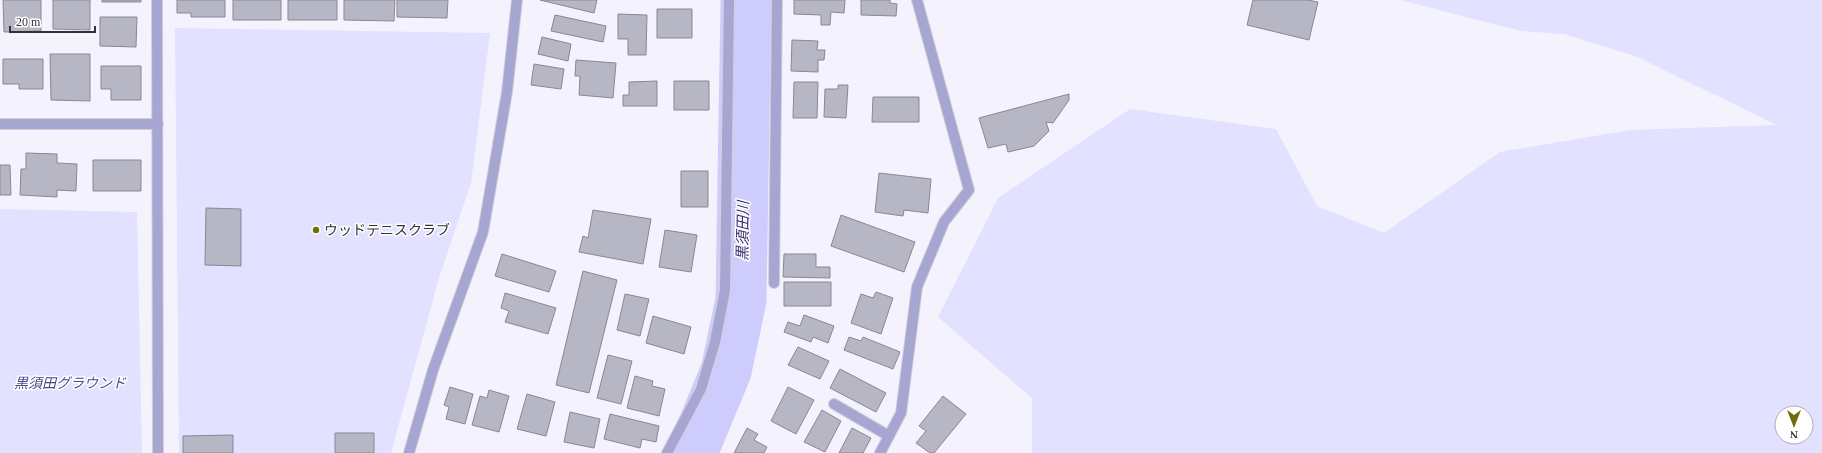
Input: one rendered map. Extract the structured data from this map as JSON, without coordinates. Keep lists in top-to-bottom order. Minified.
{"water":["黒須田川"],"parks":["黒須田グラウンド"],"places":["ウッドテニスクラブ"],"scale_bar":"20 m","north":"bottom"}
